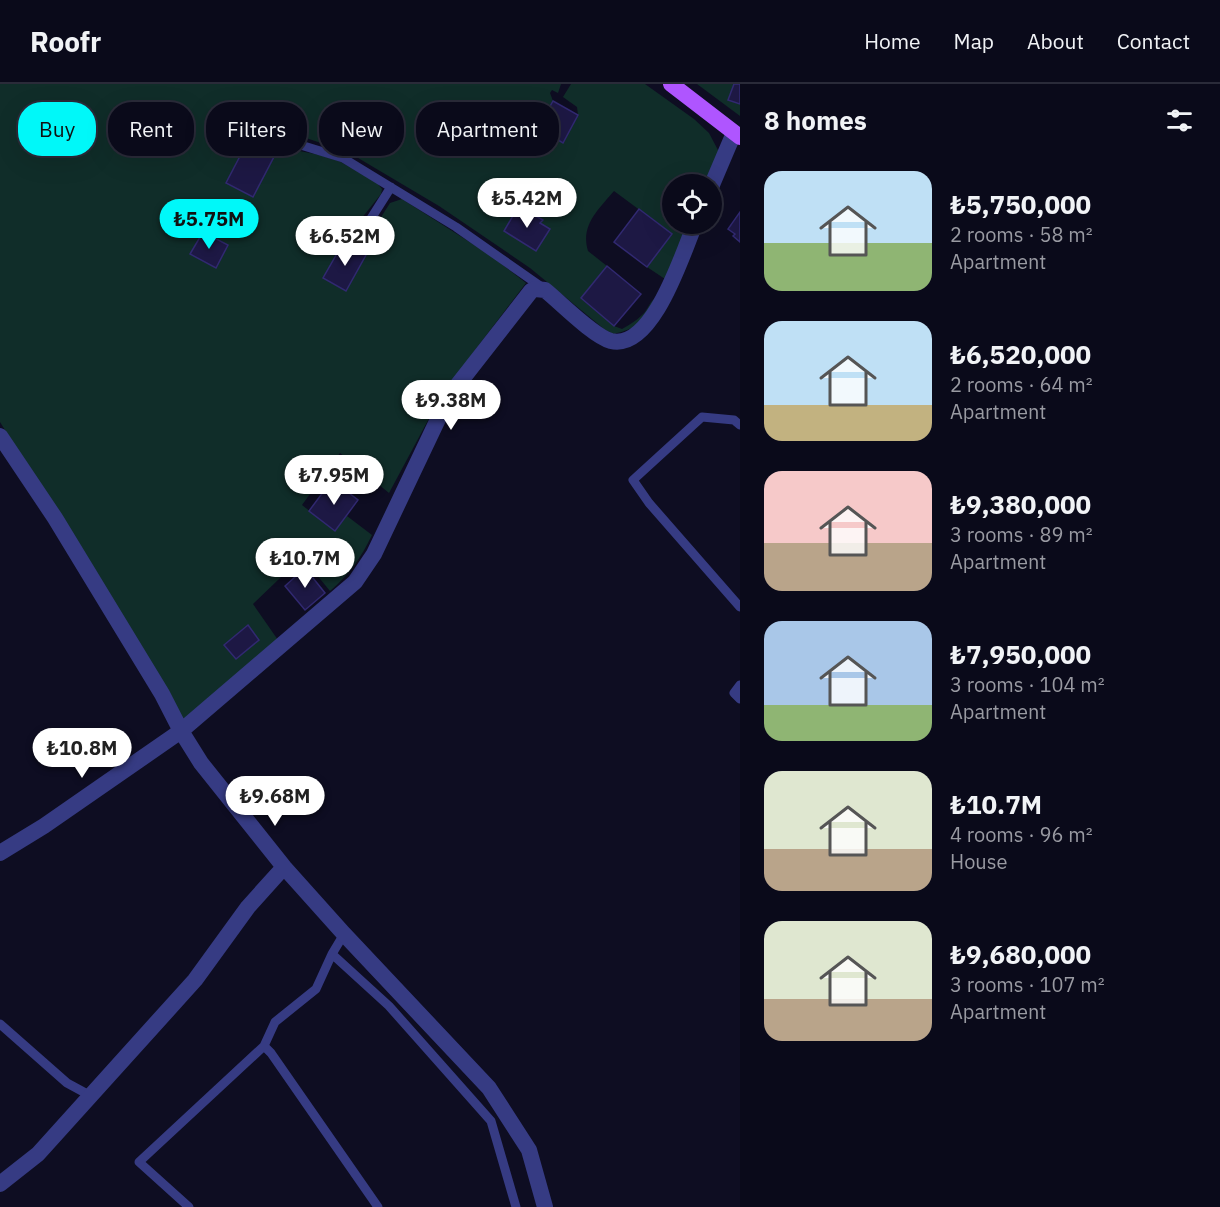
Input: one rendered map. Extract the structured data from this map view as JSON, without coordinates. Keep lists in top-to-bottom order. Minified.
{"page":{"header":"Roofr","nav":["Home","Map","About","Contact"],"heading":"8 homes","chip":["Buy","Rent","Filters","New","Apartment"],"list":[{"name":"₺5,750,000","note":"2 rooms · 58 m² · Apartment"},{"name":"₺6,520,000","note":"2 rooms · 64 m² · Apartment"},{"name":"₺9,380,000","note":"3 rooms · 89 m² · Apartment"},{"name":"₺7,950,000","note":"3 rooms · 104 m² · Apartment"},{"name":"₺10.7M","note":"4 rooms · 96 m² · House"},{"name":"₺9,680,000","note":"3 rooms · 107 m² · Apartment"}],"price":["₺5.42M","₺5.75M","₺6.52M","₺9.38M","₺7.95M","₺10.7M","₺10.8M","₺9.68M"]}}
